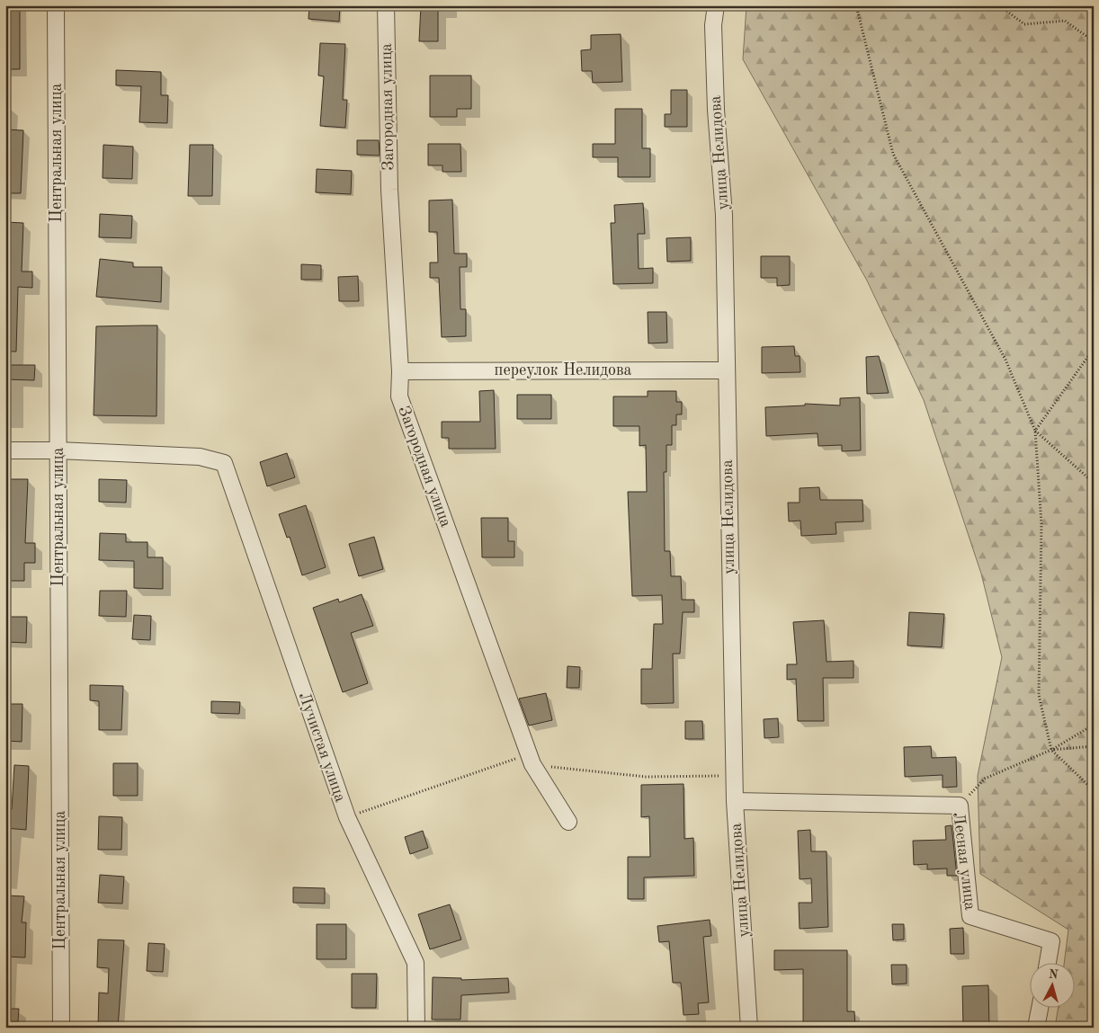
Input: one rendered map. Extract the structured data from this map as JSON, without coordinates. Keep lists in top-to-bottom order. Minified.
{"streets":{"street":["Загородная улица","Центральная улица","улица Нелидова","переулок Нелидова","Лучистая улица","Лесная улица"]},"crossings":[["Загородная улица","переулок Нелидова"],["Центральная улица","Лучистая улица"],["улица Нелидова","переулок Нелидова"],["улица Нелидова","Лесная улица"]],"north":"top"}
